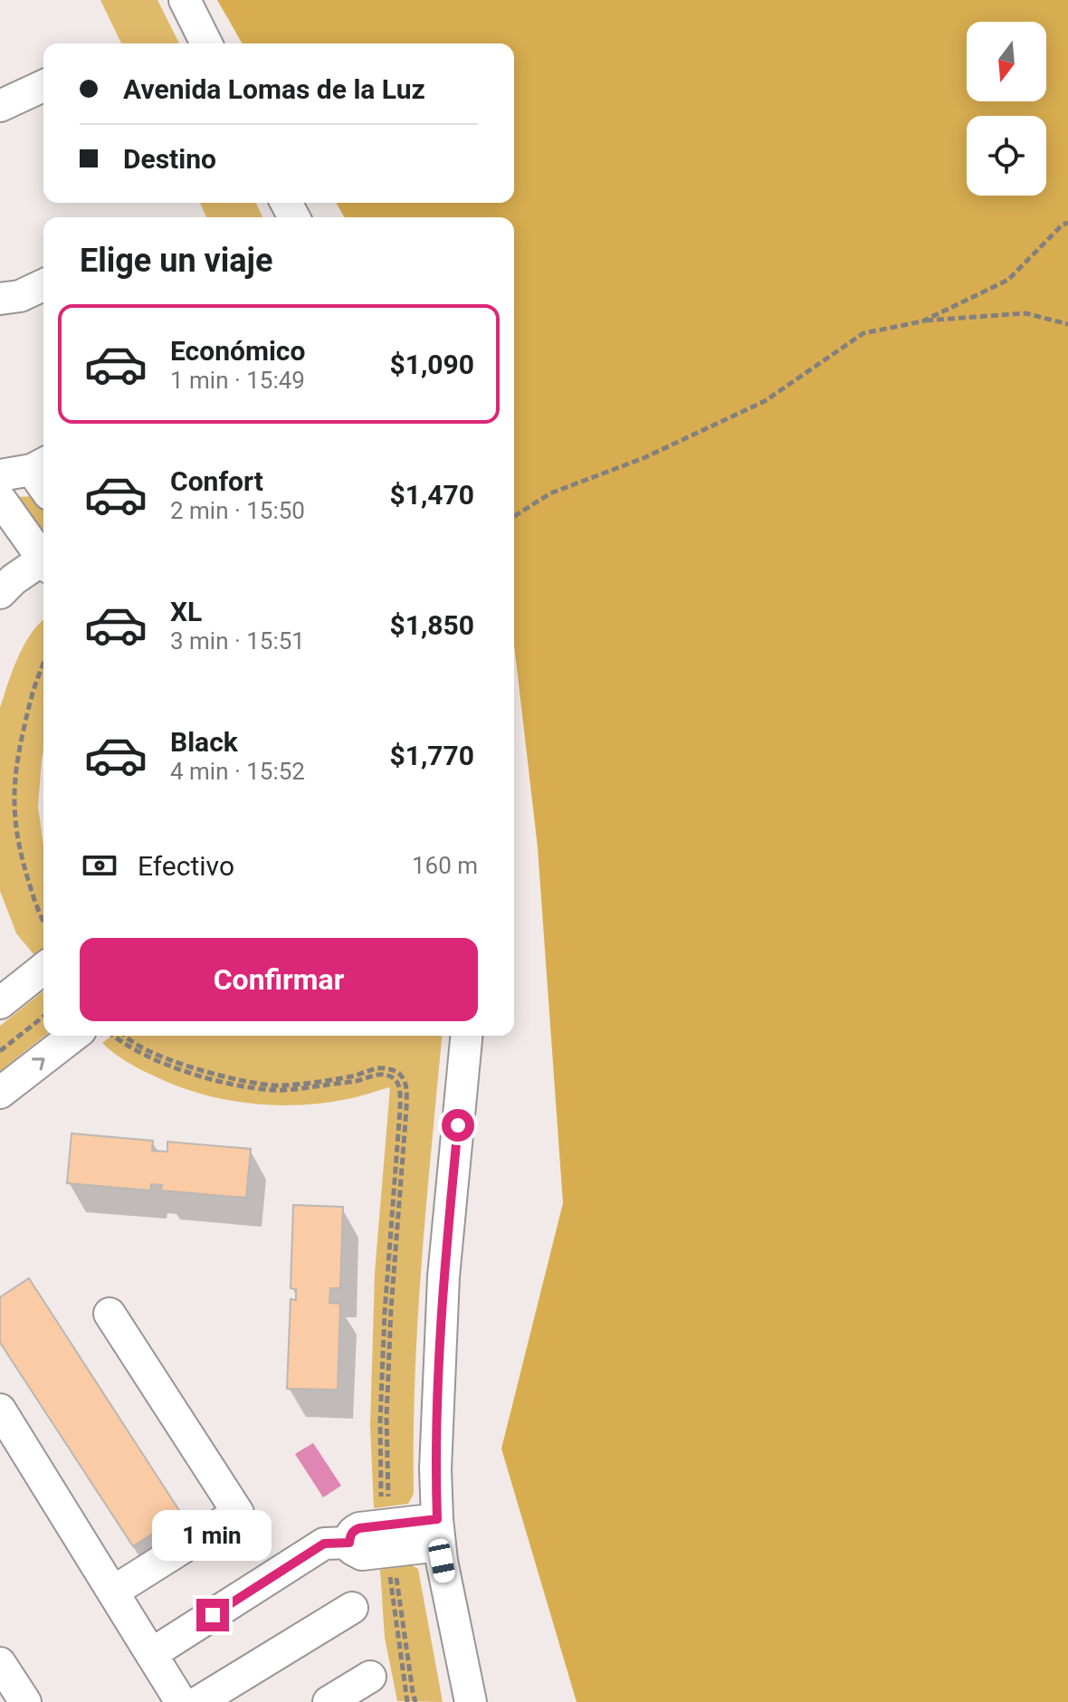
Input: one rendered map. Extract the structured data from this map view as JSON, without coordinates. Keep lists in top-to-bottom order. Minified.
{"north":"bottom","page":{"banner":["Avenida Lomas de la Luz","Destino"],"heading":"Elige un viaje","list":[{"name":"Económico","note":"1 min · 15:49","value":"$1,090"},{"name":"Confort","note":"2 min · 15:50","value":"$1,470"},{"name":"XL","note":"3 min · 15:51","value":"$1,850"},{"name":"Black","note":"4 min · 15:52","value":"$1,770"}],"pay":["Efectivo","160 m"],"buttons":"Confirmar","bubble":"1 min"}}
